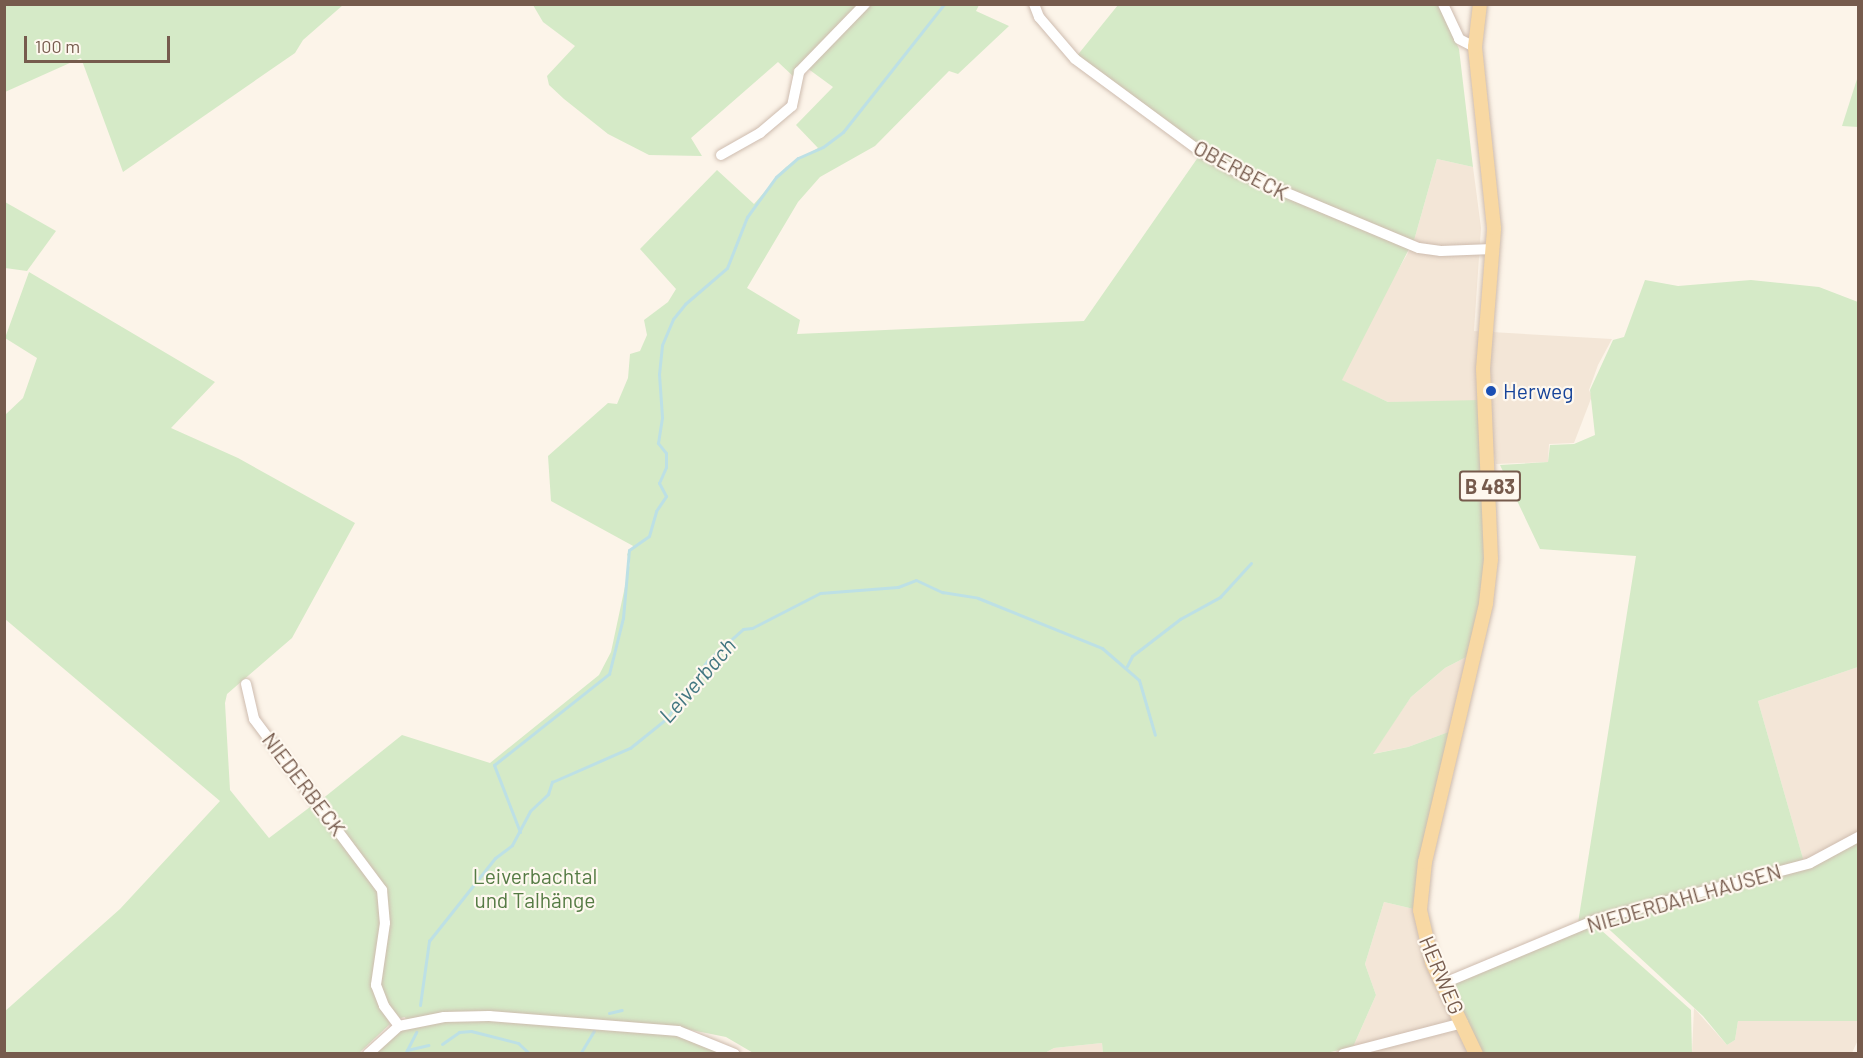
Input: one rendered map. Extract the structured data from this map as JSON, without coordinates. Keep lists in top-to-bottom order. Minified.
{"streets":{"main road":["B 483","HERWEG"],"street":["OBERBECK","NIEDERBECK","NIEDERDAHLHAUSEN"]},"crossings":[["OBERBECK","HERWEG"],["NIEDERDAHLHAUSEN","HERWEG"]],"water":["Leiverbach"],"parks":["Leiverbachtal und Talhänge"],"places":["Herweg"],"scale_bar":"100 m"}
